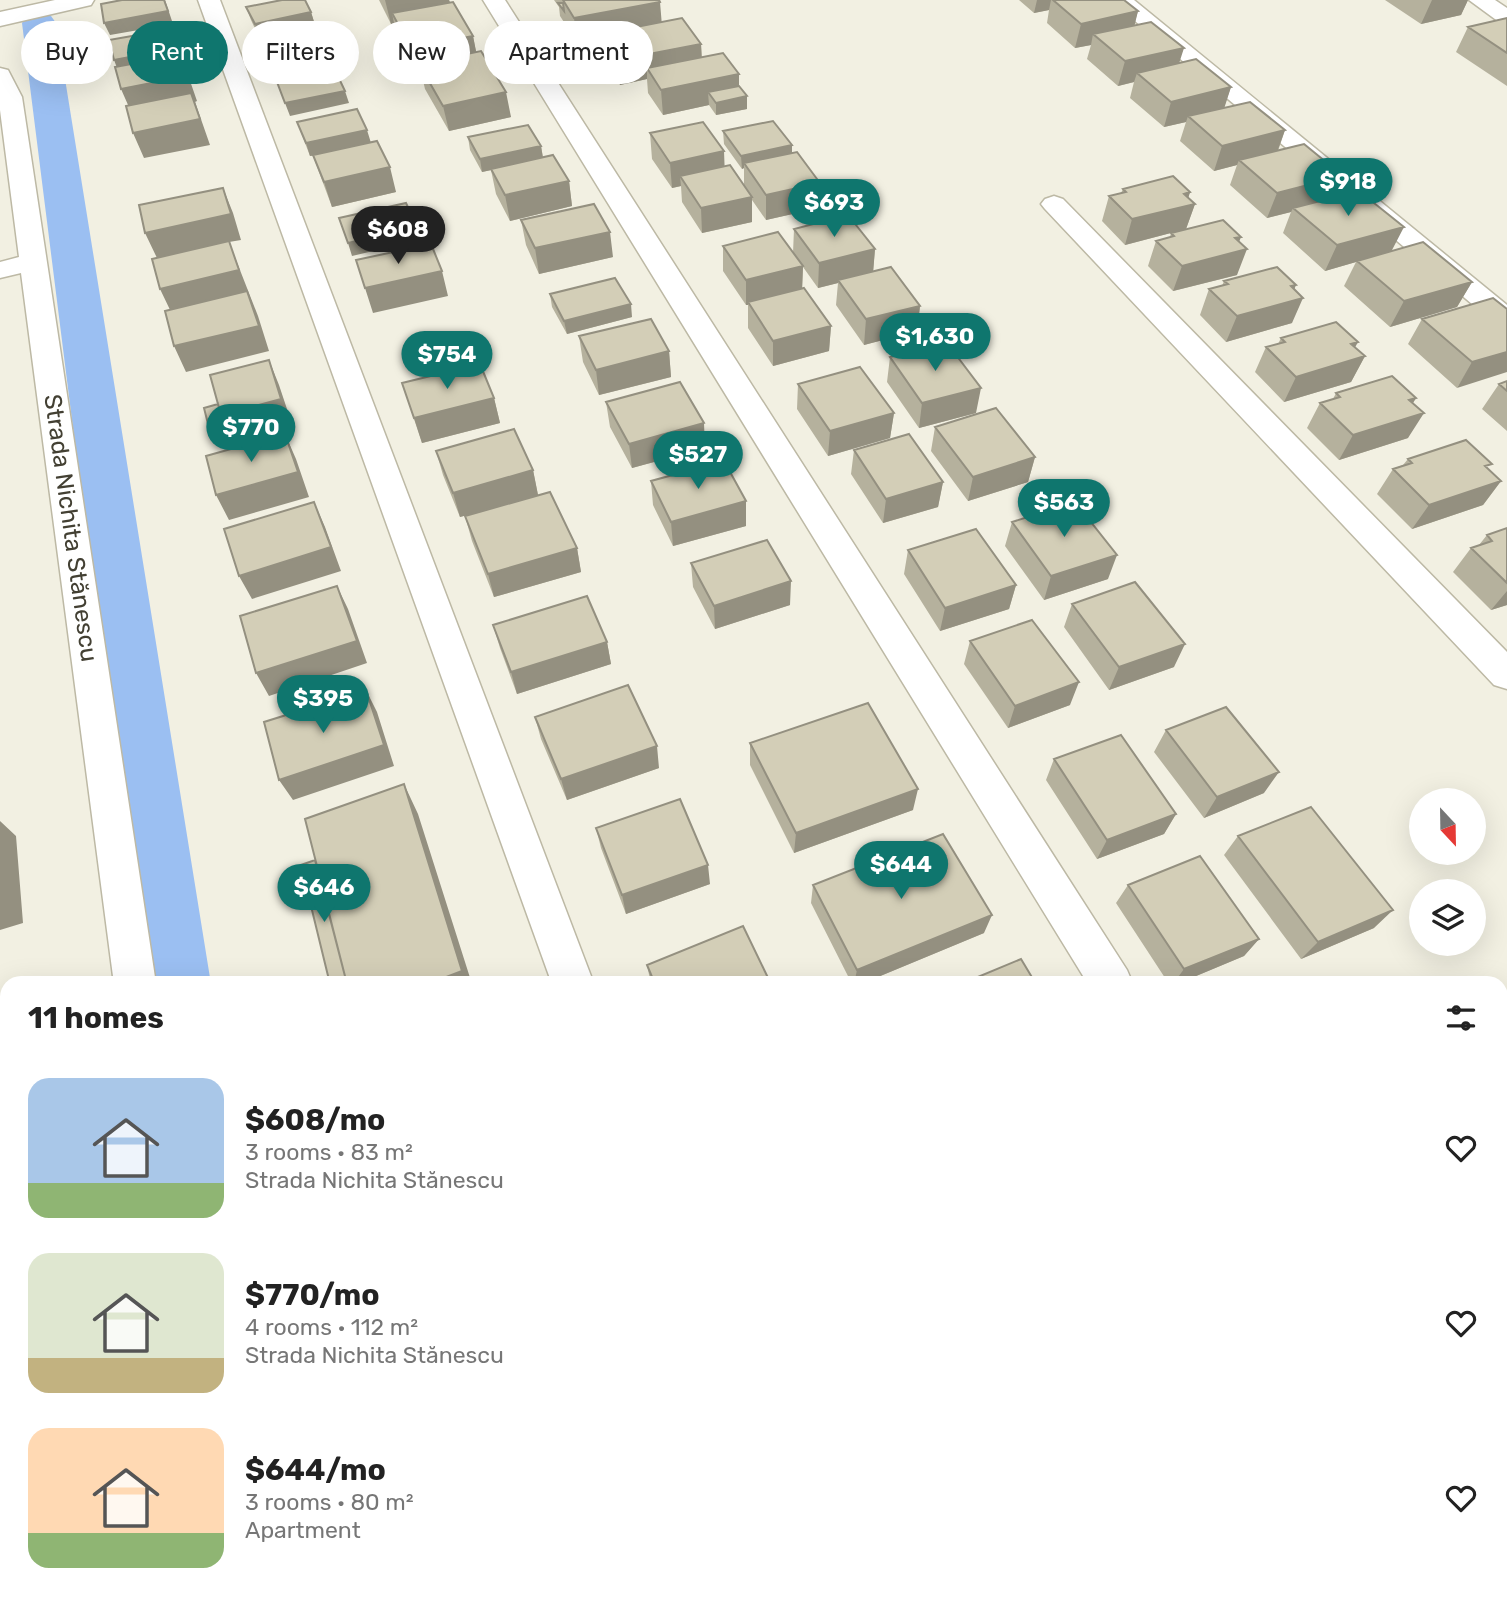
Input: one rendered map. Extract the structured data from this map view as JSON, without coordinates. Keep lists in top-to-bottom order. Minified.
{"streets":{"street":["Strada Nichita Stănescu"]},"north":"bottom","page":{"chip":["Buy","Rent","Filters","New","Apartment"],"price":["$918","$693","$608","$1,630","$754","$770","$527","$563","$395","$644","$646"],"heading":"11 homes","list":[{"name":"$608/mo","note":"3 rooms · 83 m² · Strada Nichita Stănescu"},{"name":"$770/mo","note":"4 rooms · 112 m² · Strada Nichita Stănescu"},{"name":"$644/mo","note":"3 rooms · 80 m² · Apartment"}]}}
